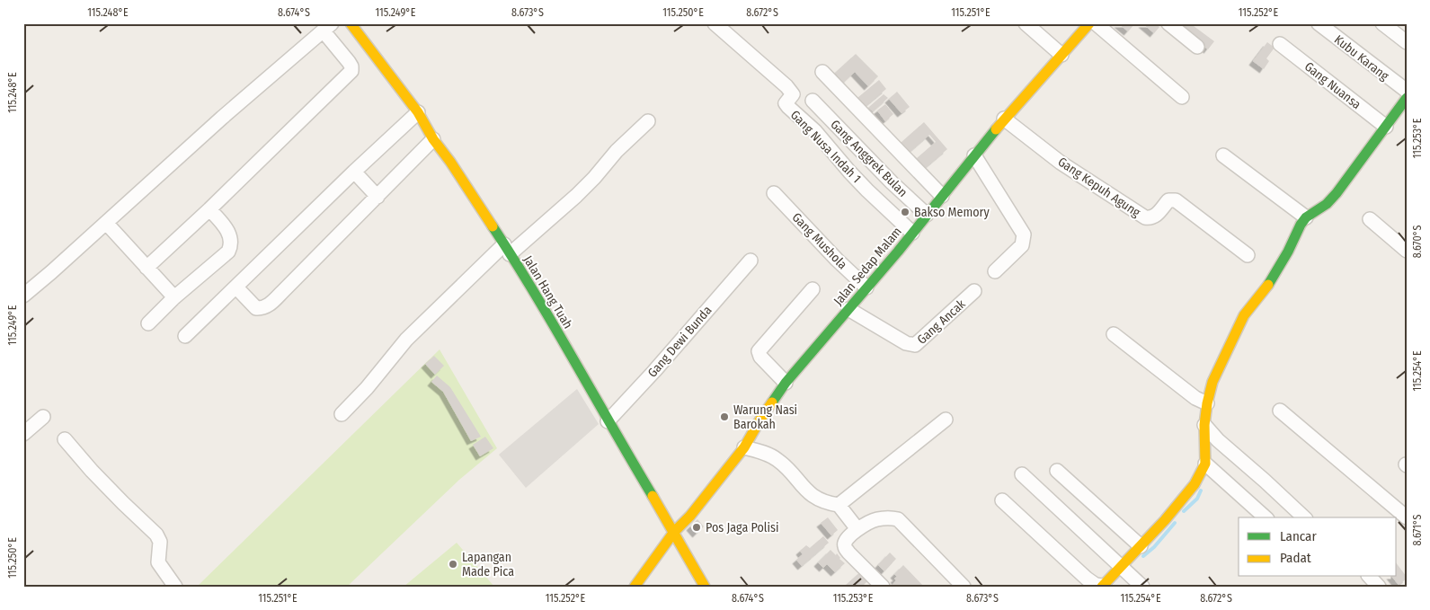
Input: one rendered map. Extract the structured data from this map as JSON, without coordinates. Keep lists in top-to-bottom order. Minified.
{"streets":{"street":["Kubu Karang","Gang Nuansa","Gang Nusa Indah 1","Gang Anggrek Bulan","Gang Kepuh Agung","Gang Mushola","Jalan Sedap Malam","Jalan Hang Tuah","Gang Ancak","Gang Dewi Bunda"]},"crossings":[["Gang Nusa Indah 1","Jalan Sedap Malam"],["Gang Anggrek Bulan","Jalan Sedap Malam"],["Gang Kepuh Agung","Jalan Sedap Malam"],["Gang Mushola","Jalan Sedap Malam"],["Jalan Sedap Malam","Jalan Hang Tuah"],["Jalan Sedap Malam","Gang Ancak"],["Jalan Hang Tuah","Gang Dewi Bunda"]],"places":["Bakso Memory","Warung Nasi Barokah","Pos Jaga Polisi","Lapangan Made Pica"],"legend":["Lancar","Padat"],"coordinates":["115.248°E","8.674°S","115.249°E","8.673°S","115.250°E","8.672°S","115.251°E","115.252°E","115.253°E","8.670°S","115.254°E","8.671°S"]}
